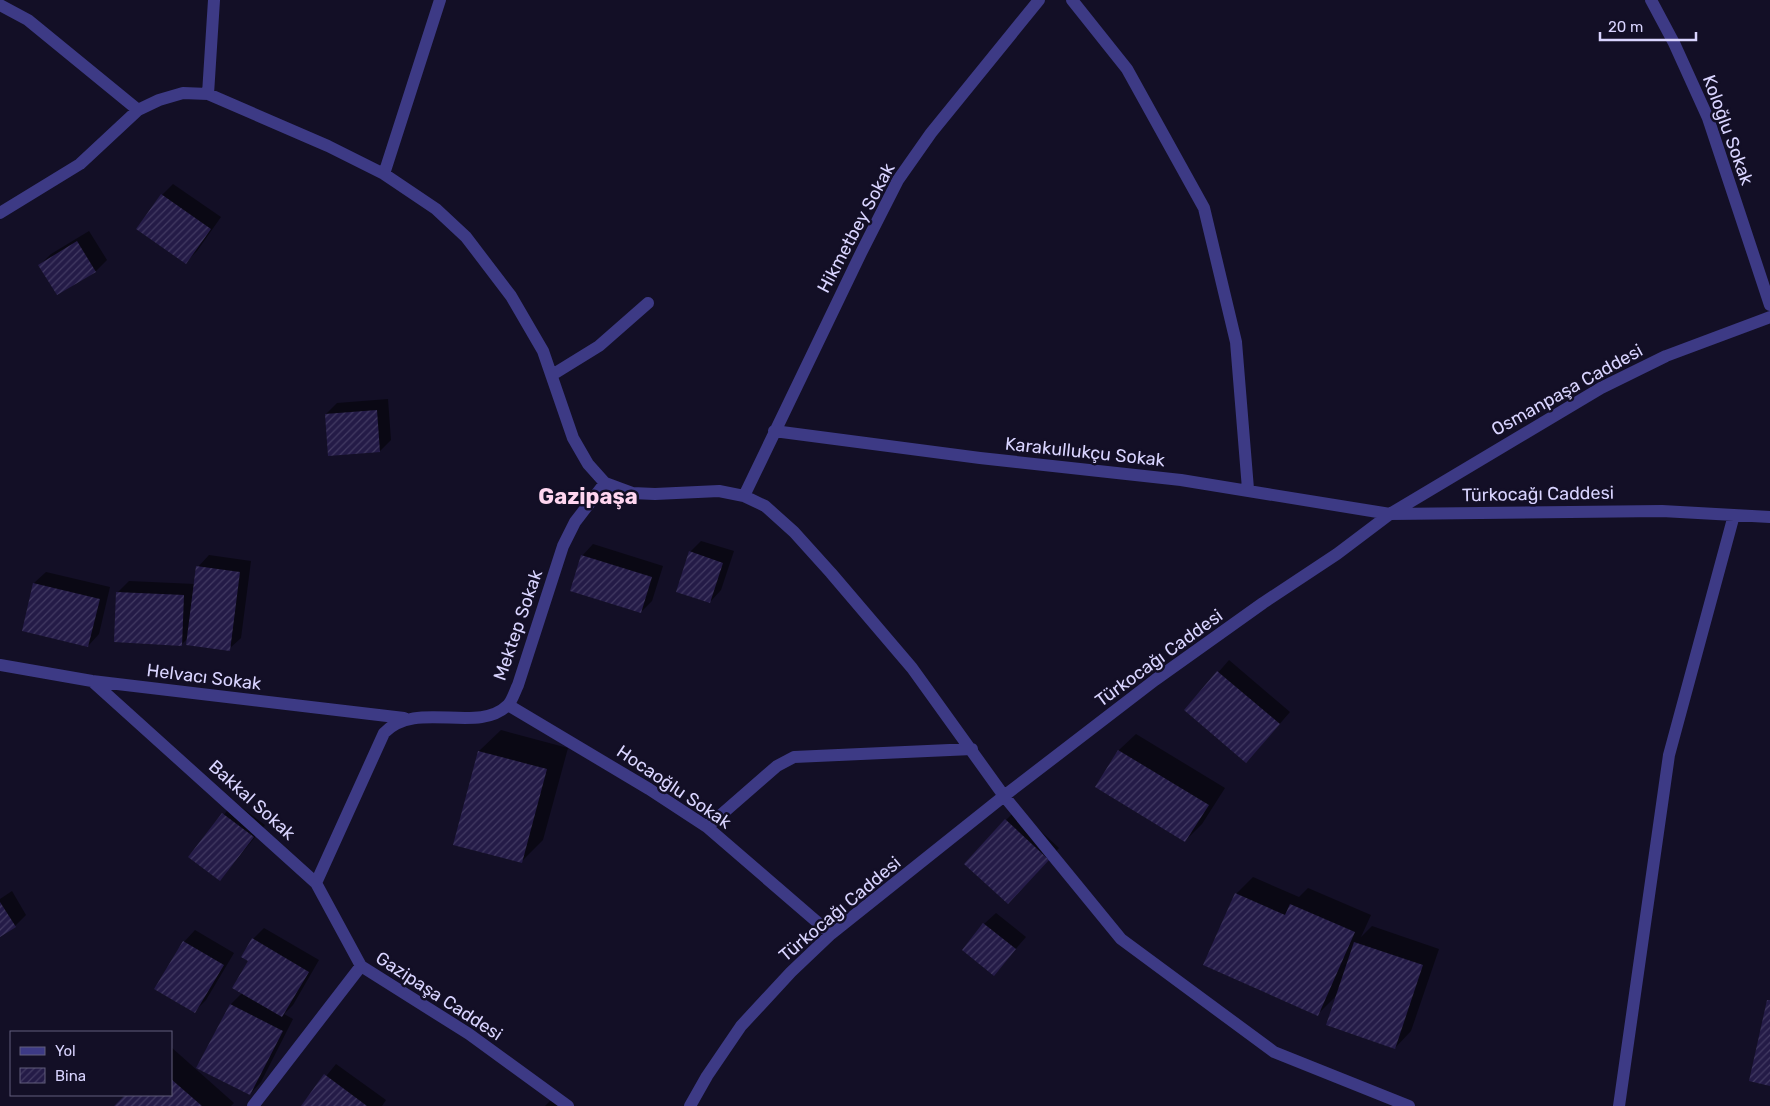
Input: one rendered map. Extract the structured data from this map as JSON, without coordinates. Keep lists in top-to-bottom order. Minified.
{"streets":{"street":["Koloğlu Sokak","Hikmetbey Sokak","Osmanpaşa Caddesi","Karakullukçu Sokak","Türkocağı Caddesi","Mektep Sokak","Helvacı Sokak","Hocaoğlu Sokak","Bakkal Sokak","Gazipaşa Caddesi"]},"crossings":[["Hikmetbey Sokak","Karakullukçu Sokak"],["Osmanpaşa Caddesi","Karakullukçu Sokak"],["Osmanpaşa Caddesi","Türkocağı Caddesi"],["Karakullukçu Sokak","Türkocağı Caddesi"],["Türkocağı Caddesi","Hocaoğlu Sokak"],["Mektep Sokak","Helvacı Sokak"],["Mektep Sokak","Hocaoğlu Sokak"],["Helvacı Sokak","Bakkal Sokak"],["Bakkal Sokak","Gazipaşa Caddesi"]],"districts":["Gazipaşa"],"legend":["Yol","Bina"],"scale_bar":"20 m"}
